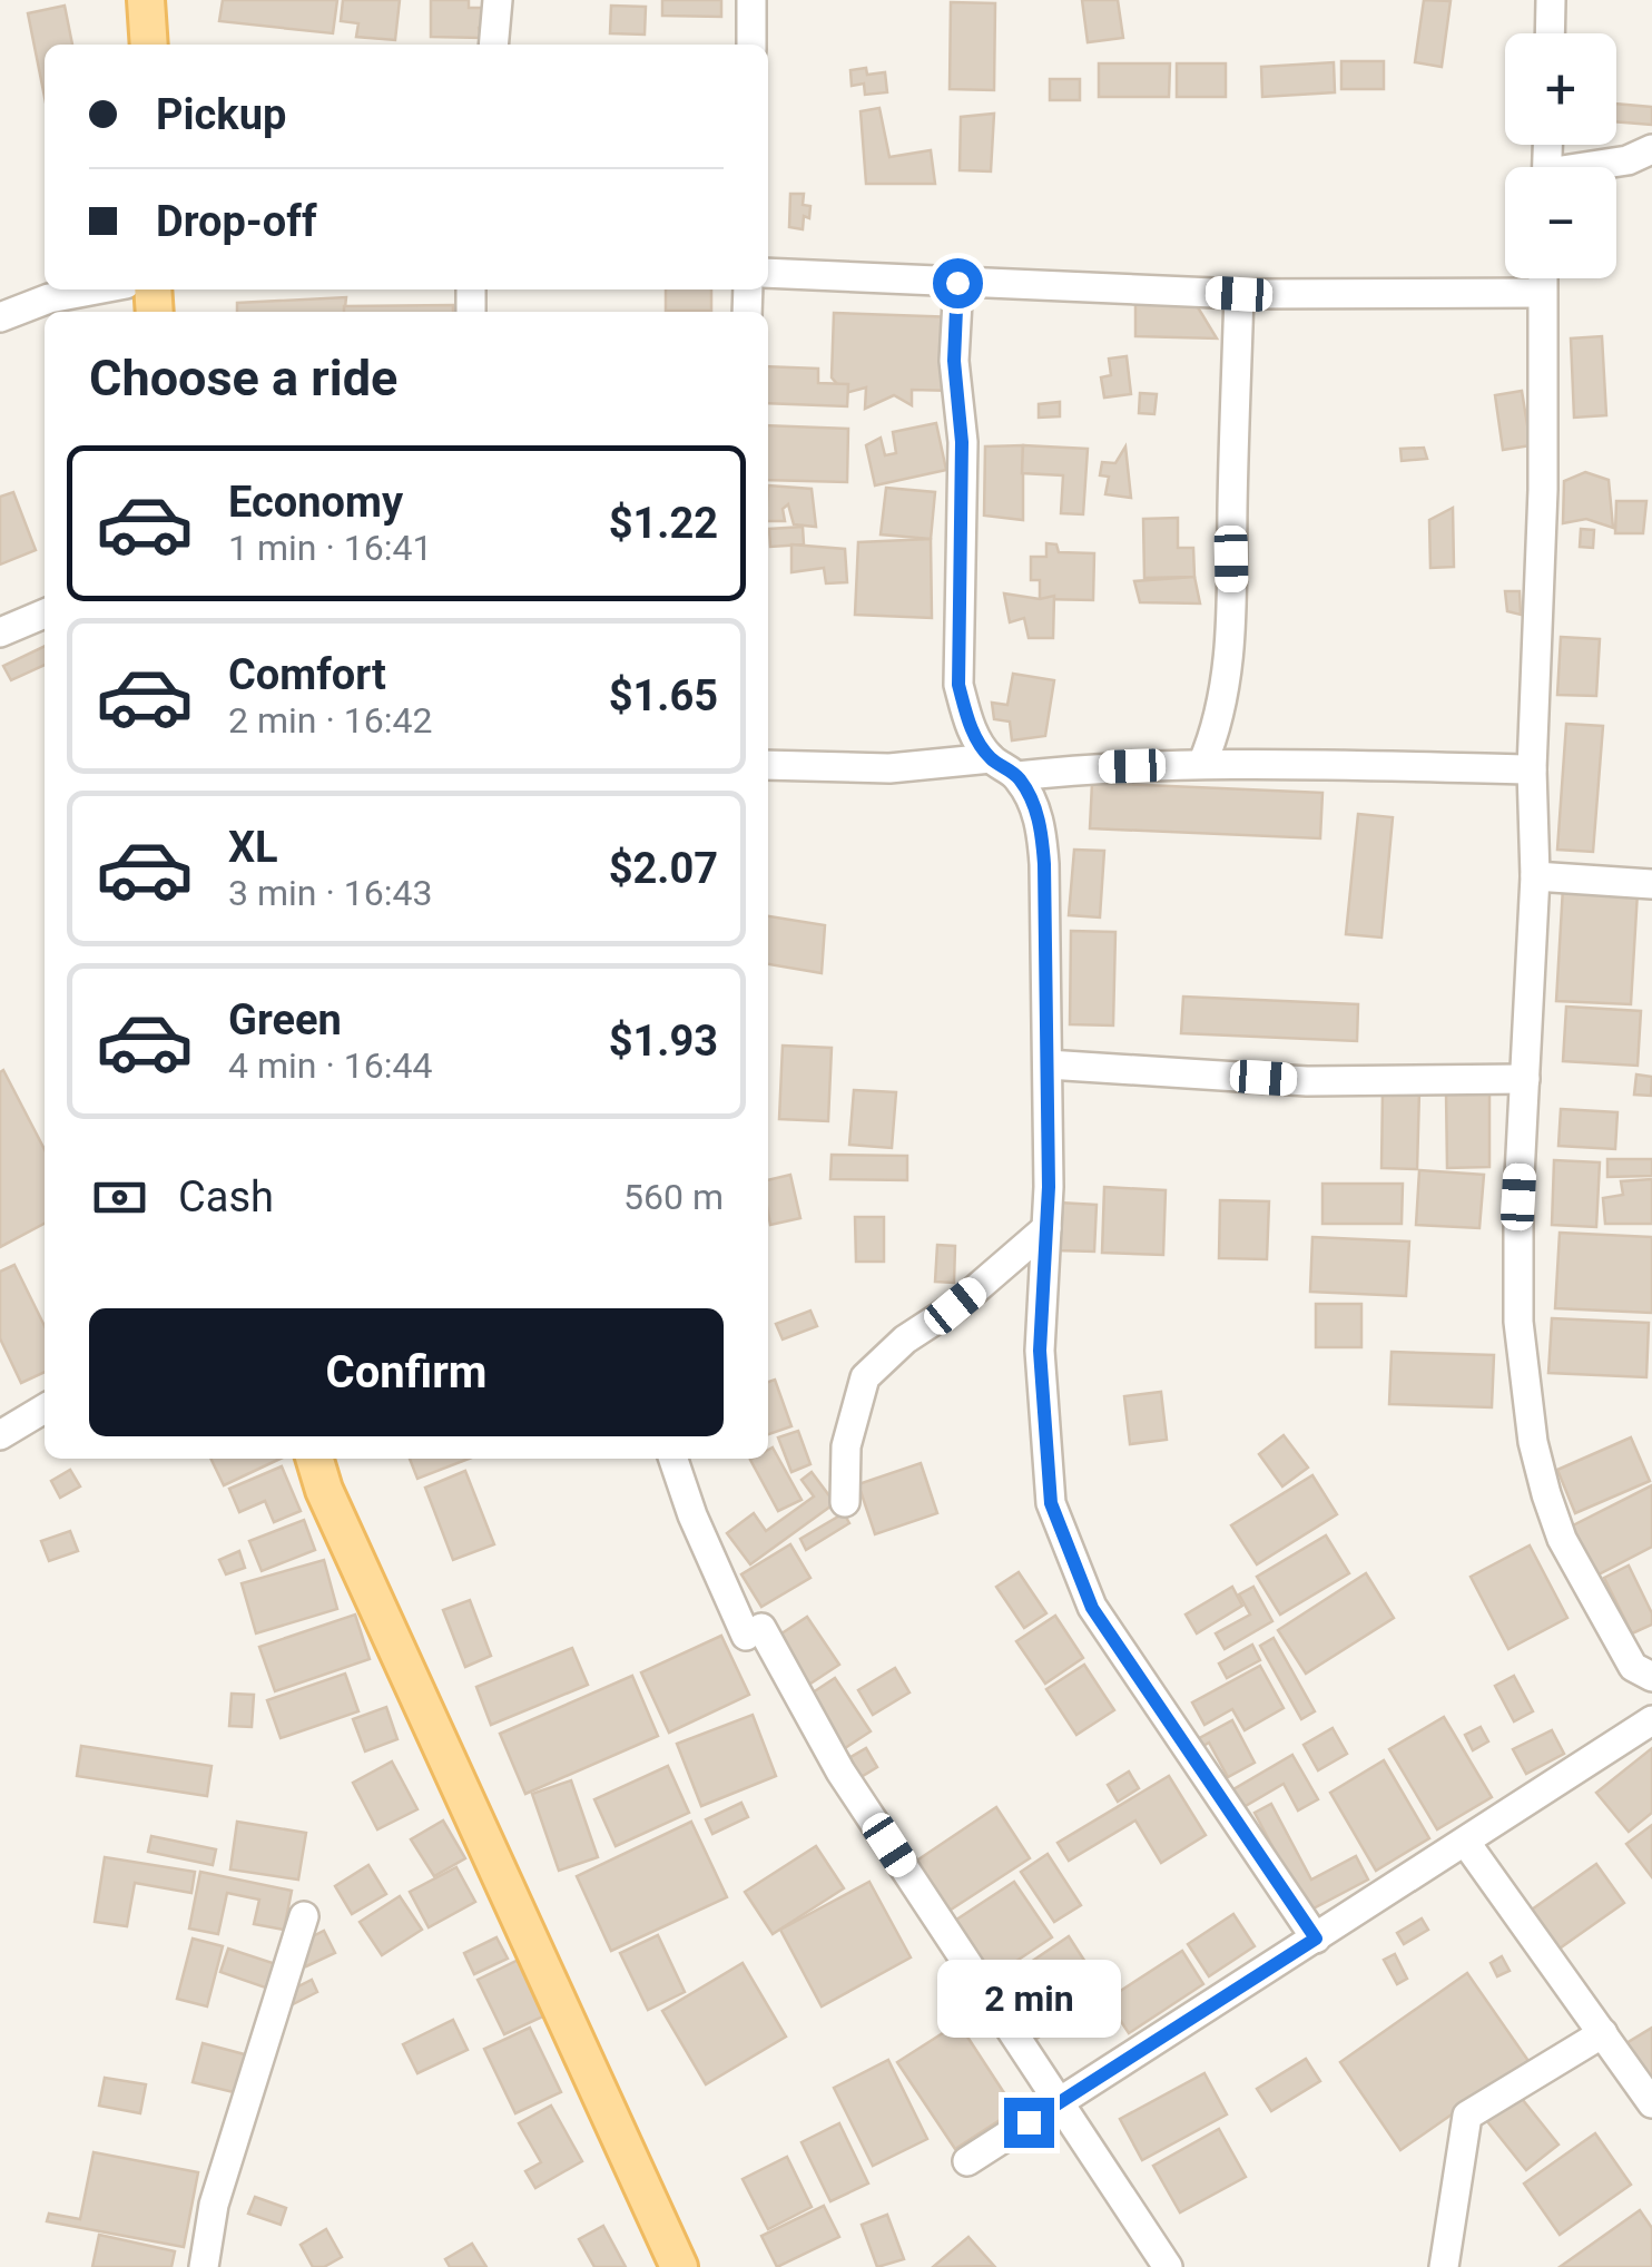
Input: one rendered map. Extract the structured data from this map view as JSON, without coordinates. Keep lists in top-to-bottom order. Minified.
{"page":{"map_buttons":["+","−"],"banner":["Pickup","Drop-off"],"heading":"Choose a ride","list":[{"name":"Economy","note":"1 min · 16:41","value":"$1.22"},{"name":"Comfort","note":"2 min · 16:42","value":"$1.65"},{"name":"XL","note":"3 min · 16:43","value":"$2.07"},{"name":"Green","note":"4 min · 16:44","value":"$1.93"}],"pay":["Cash","560 m"],"buttons":"Confirm","bubble":"2 min"}}
